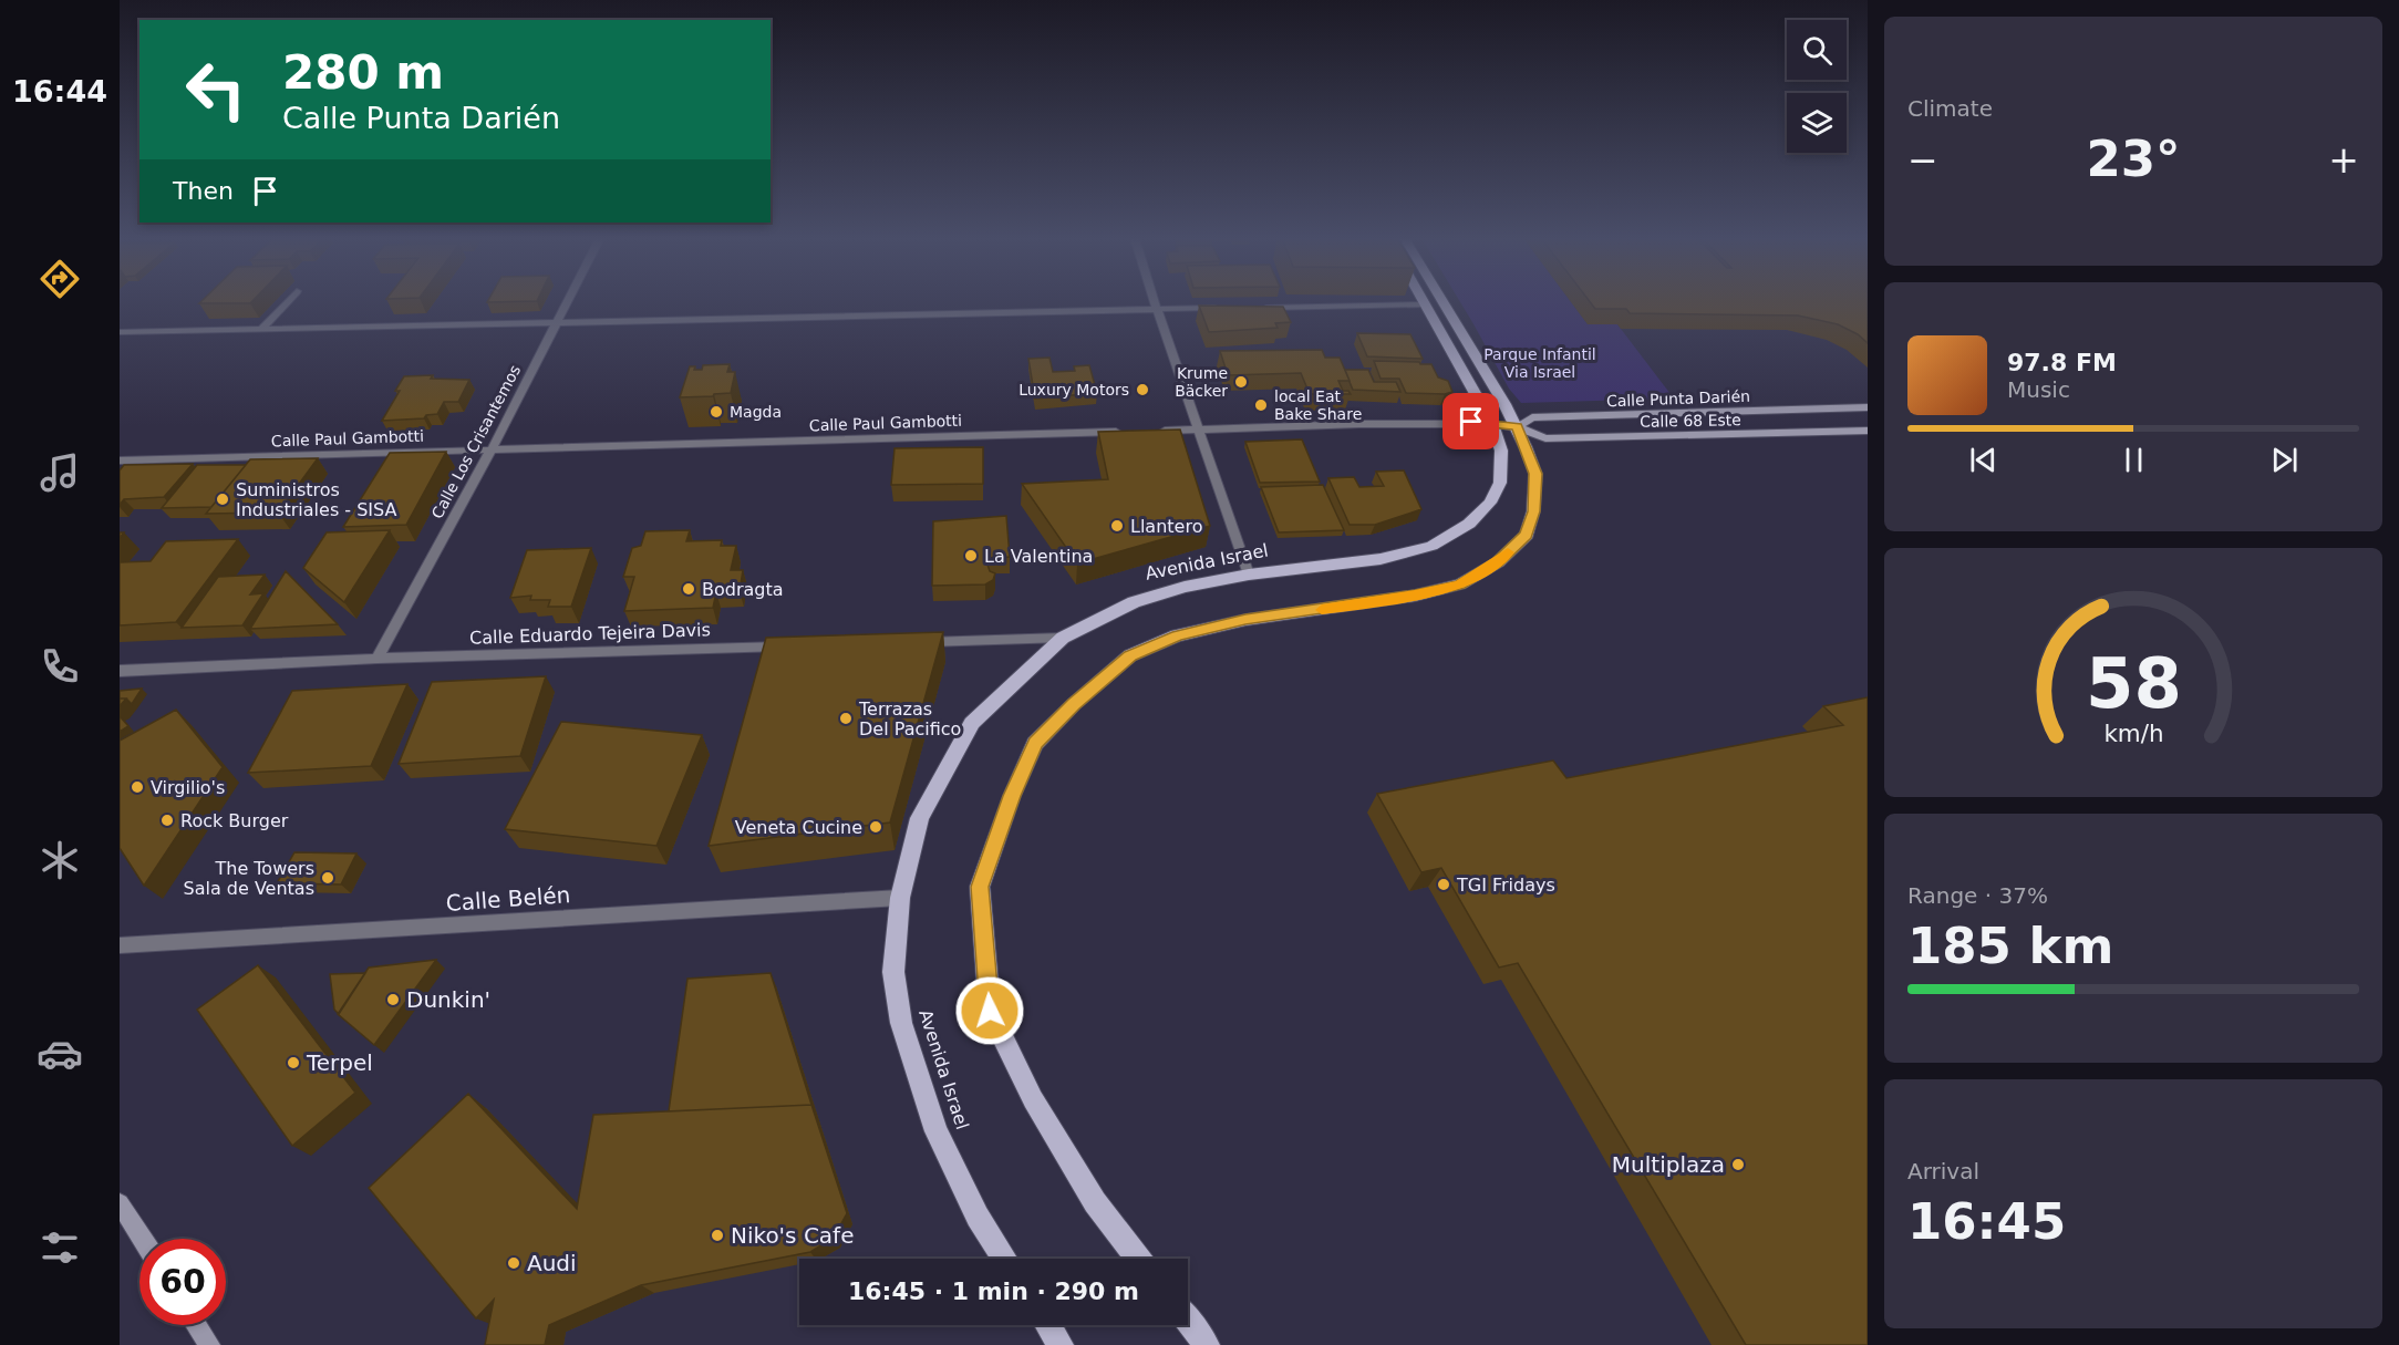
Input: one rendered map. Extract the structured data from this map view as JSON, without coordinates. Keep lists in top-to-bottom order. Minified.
{"streets":{"main road":["Avenida Israel"],"street":["Calle Punta Darién","Calle 68 Este","Calle Paul Gambotti","Calle Los Crisantemos","Calle Eduardo Tejeira Davis","Calle Belén"]},"crossings":[["Calle Punta Darién","Calle 68 Este"],["Calle Punta Darién","Avenida Israel"],["Calle Paul Gambotti","Calle Los Crisantemos"],["Calle Los Crisantemos","Calle Eduardo Tejeira Davis"],["Avenida Israel","Calle Belén"]],"parks":["Parque Infantil Via Israel"],"places":["Krume Bäcker","Luxury Motors","local Eat Bake Share","Magda","Suministros Industriales - SISA","Llantero","La Valentina","Bodragta","Terrazas Del Pacifico","Virgilio's","Rock Burger","Veneta Cucine","The Towers Sala de Ventas","TGI Fridays","Dunkin'","Terpel","Multiplaza","Niko's Cafe","Audi"],"page":{"tabs":"16:44","tile":["Climate",["Range · 37%","185 km"],["Arrival","16:45"]],"turn":["280 m","Calle Punta Darién"],"heat":["−","23°","+"],"then":"Then","song":["97.8 FM","Music"],"limit":"60","trip":"16:45 · 1 min · 290 m","gauge":["58","km/h"]}}
